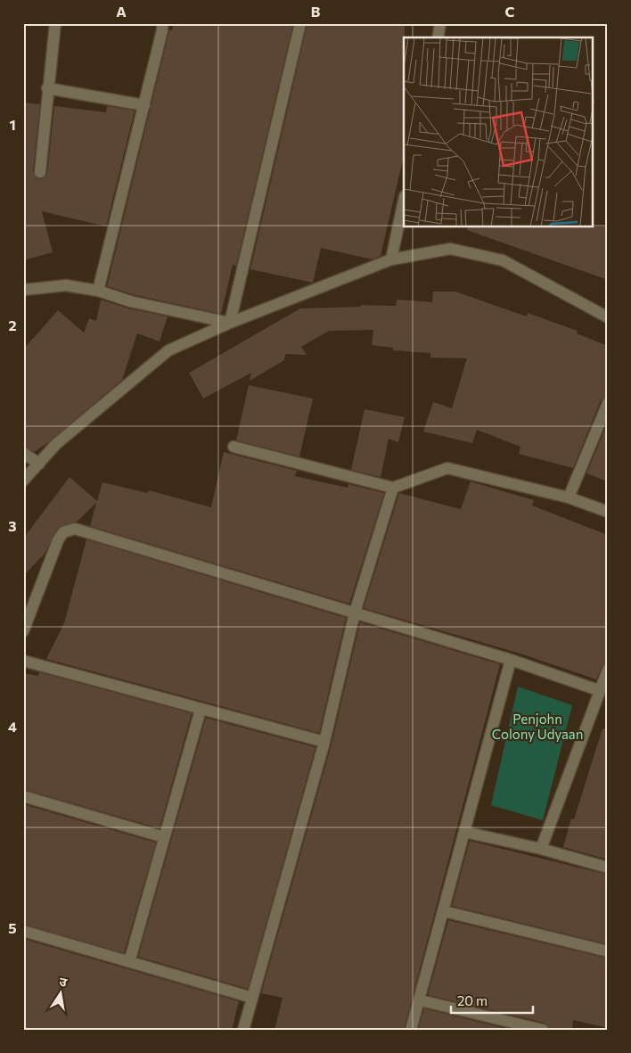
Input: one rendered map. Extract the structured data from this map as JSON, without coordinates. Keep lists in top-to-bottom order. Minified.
{"parks":["Penjohn Colony Udyaan"],"scale_bar":"20 m","north":"top","grid":{"columns":["A","B","C"],"rows":["1","2","3","4","5"]}}
